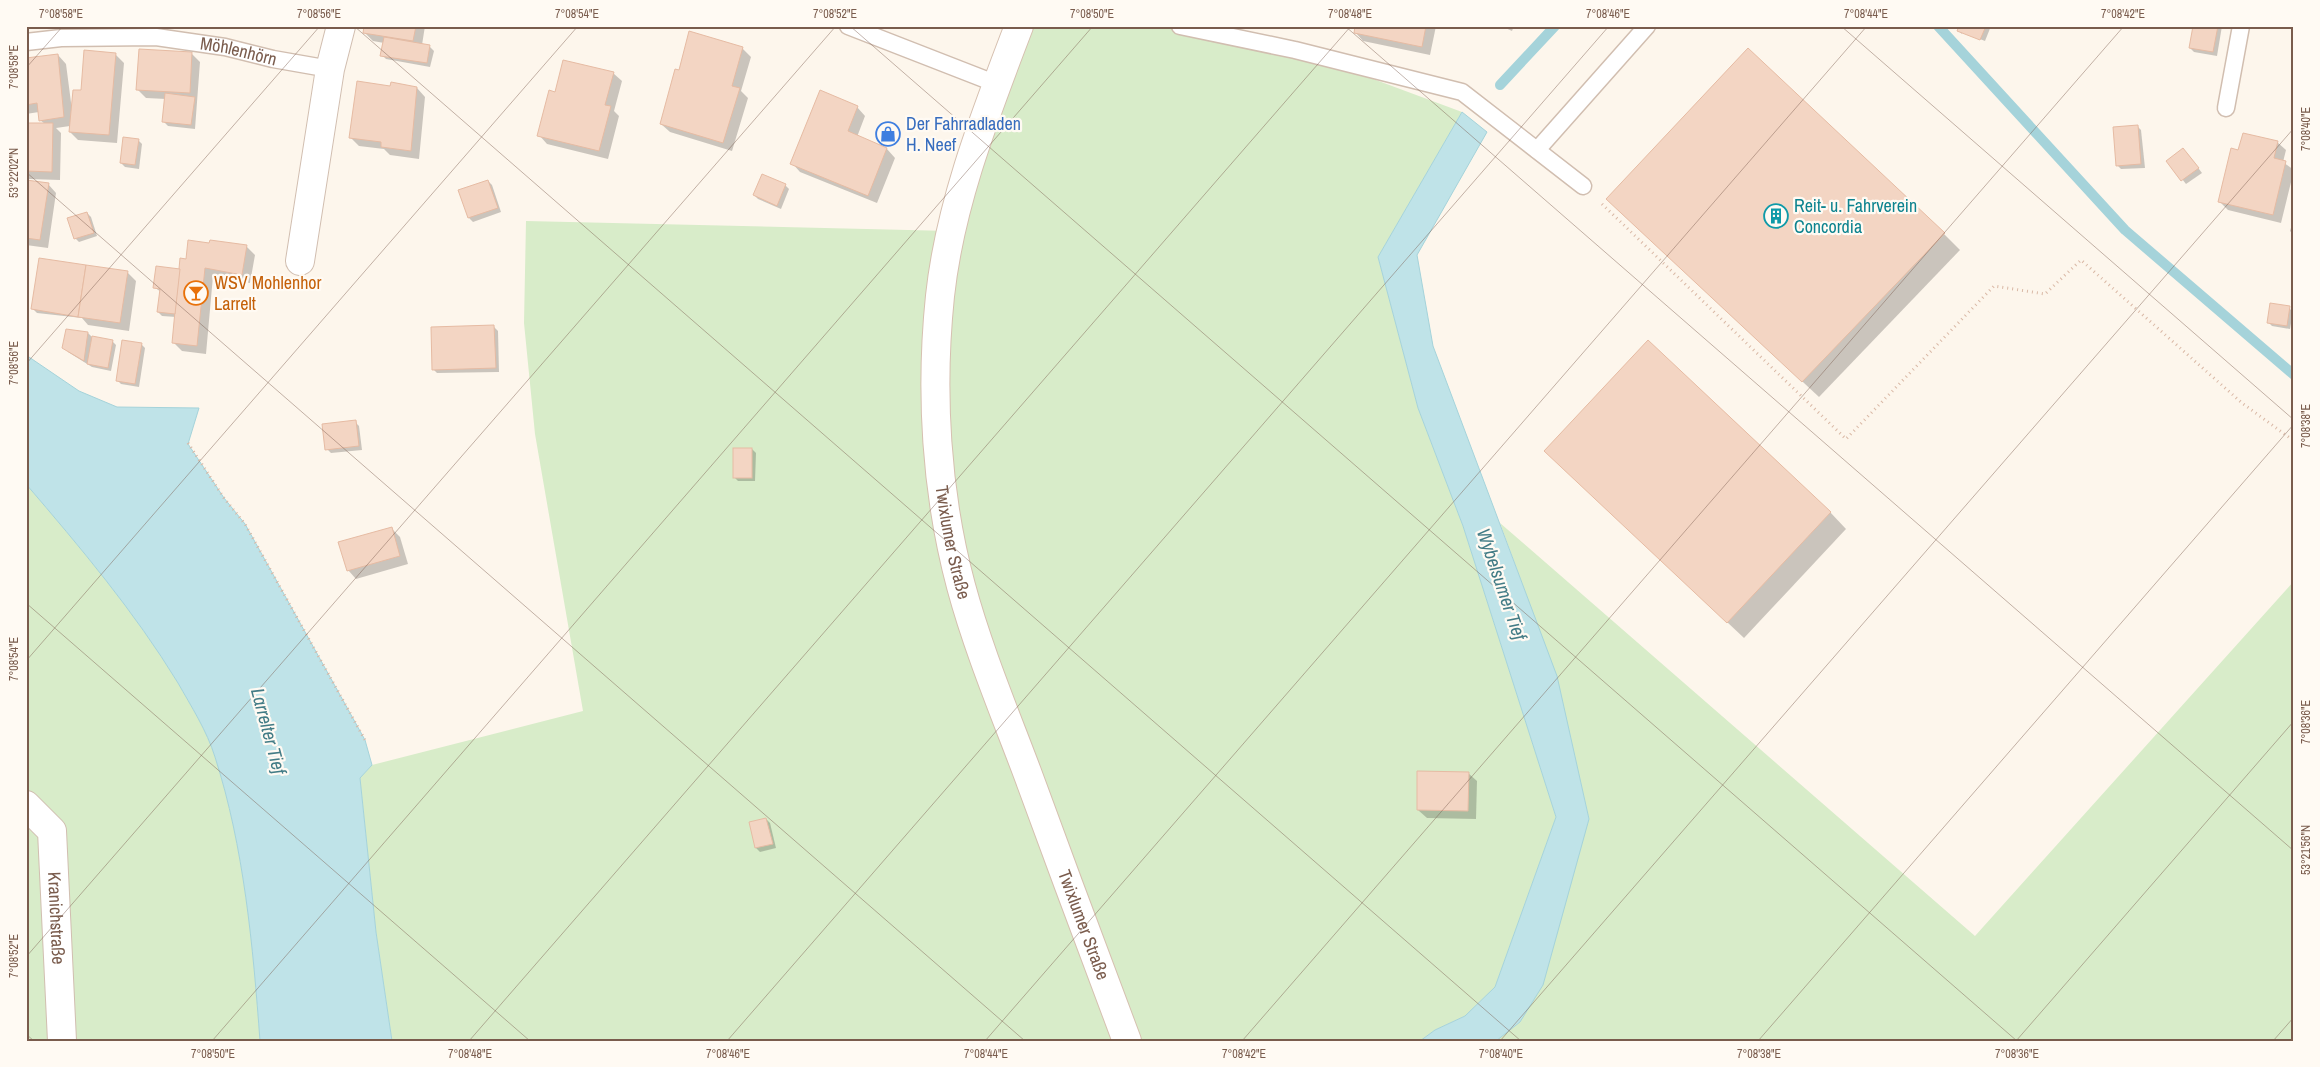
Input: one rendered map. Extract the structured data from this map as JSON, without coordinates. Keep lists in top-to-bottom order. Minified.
{"streets":{"street":["Twixlumer Straße","Kranichstraße"],"lane":["Möhlenhörn"]},"water":["Wybelsumer Tief","Larrelter Tief"],"places":{"shop":["Der Fahrradladen H. Neef"],"building":["Reit- u. Fahrverein Concordia"],"bar":["WSV Mohlenhor Larrelt"]},"coordinates":["7°08'58\"E","7°08'56\"E","7°08'54\"E","7°08'52\"E","7°08'50\"E","7°08'48\"E","7°08'46\"E","7°08'44\"E","7°08'42\"E","7°08'40\"E","53°22'02\"N","7°08'38\"E","7°08'36\"E","53°21'56\"N"]}
